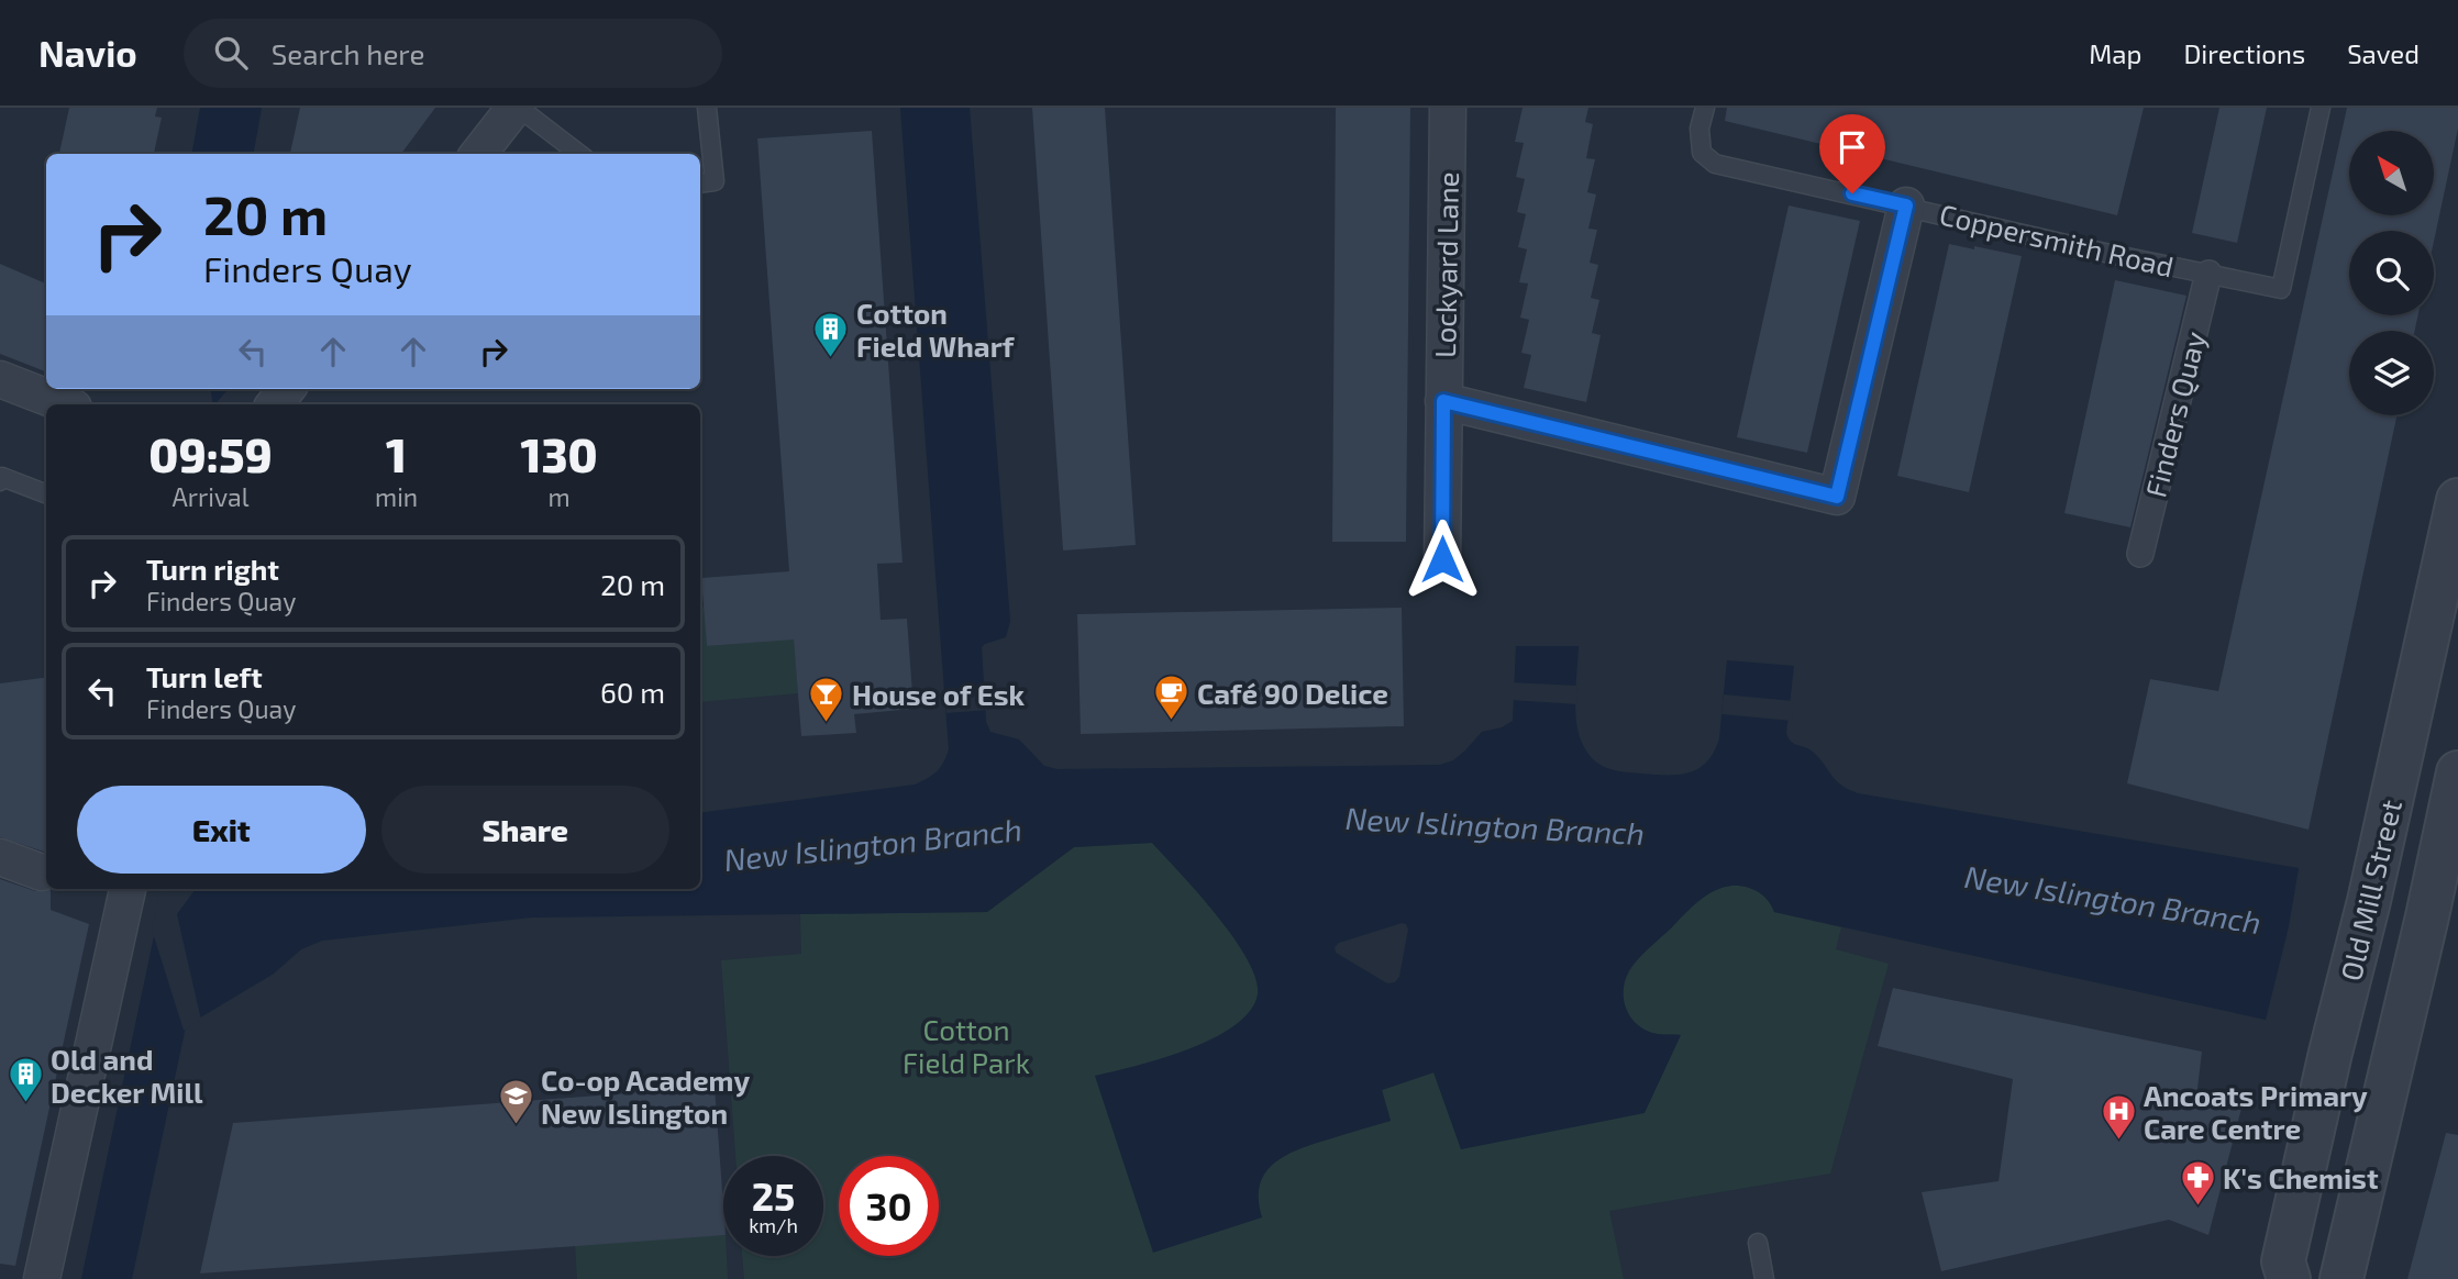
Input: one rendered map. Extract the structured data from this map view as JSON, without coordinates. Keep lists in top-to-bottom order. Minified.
{"streets":{"street":["Lockyard Lane","Finders Quay","Old Mill Street"],"lane":["Coppersmith Road"]},"crossings":[["Coppersmith Road","Finders Quay"]],"water":["New Islington Branch"],"parks":["Cotton Field Park"],"places":{"building":["Cotton Field Wharf","Old and Decker Mill"],"cafe":["Café 90 Delice"],"bar":["House of Esk"],"school or university":["Co-op Academy New Islington"],"hospital":["Ancoats Primary Care Centre"],"pharmacy":["K's Chemist"]},"north":"top left","page":{"header":"Navio","search":"Search here","nav":["Map","Directions","Saved"],"turn":["20 m","Finders Quay"],"eta":["09:59","Arrival","1","min","130","m"],"list":[{"name":"Turn right","note":"Finders Quay","value":"20 m"},{"name":"Turn left","note":"Finders Quay","value":"60 m"}],"buttons":["Exit","Share"],"speed":"25 km/h","limit":"30"}}
